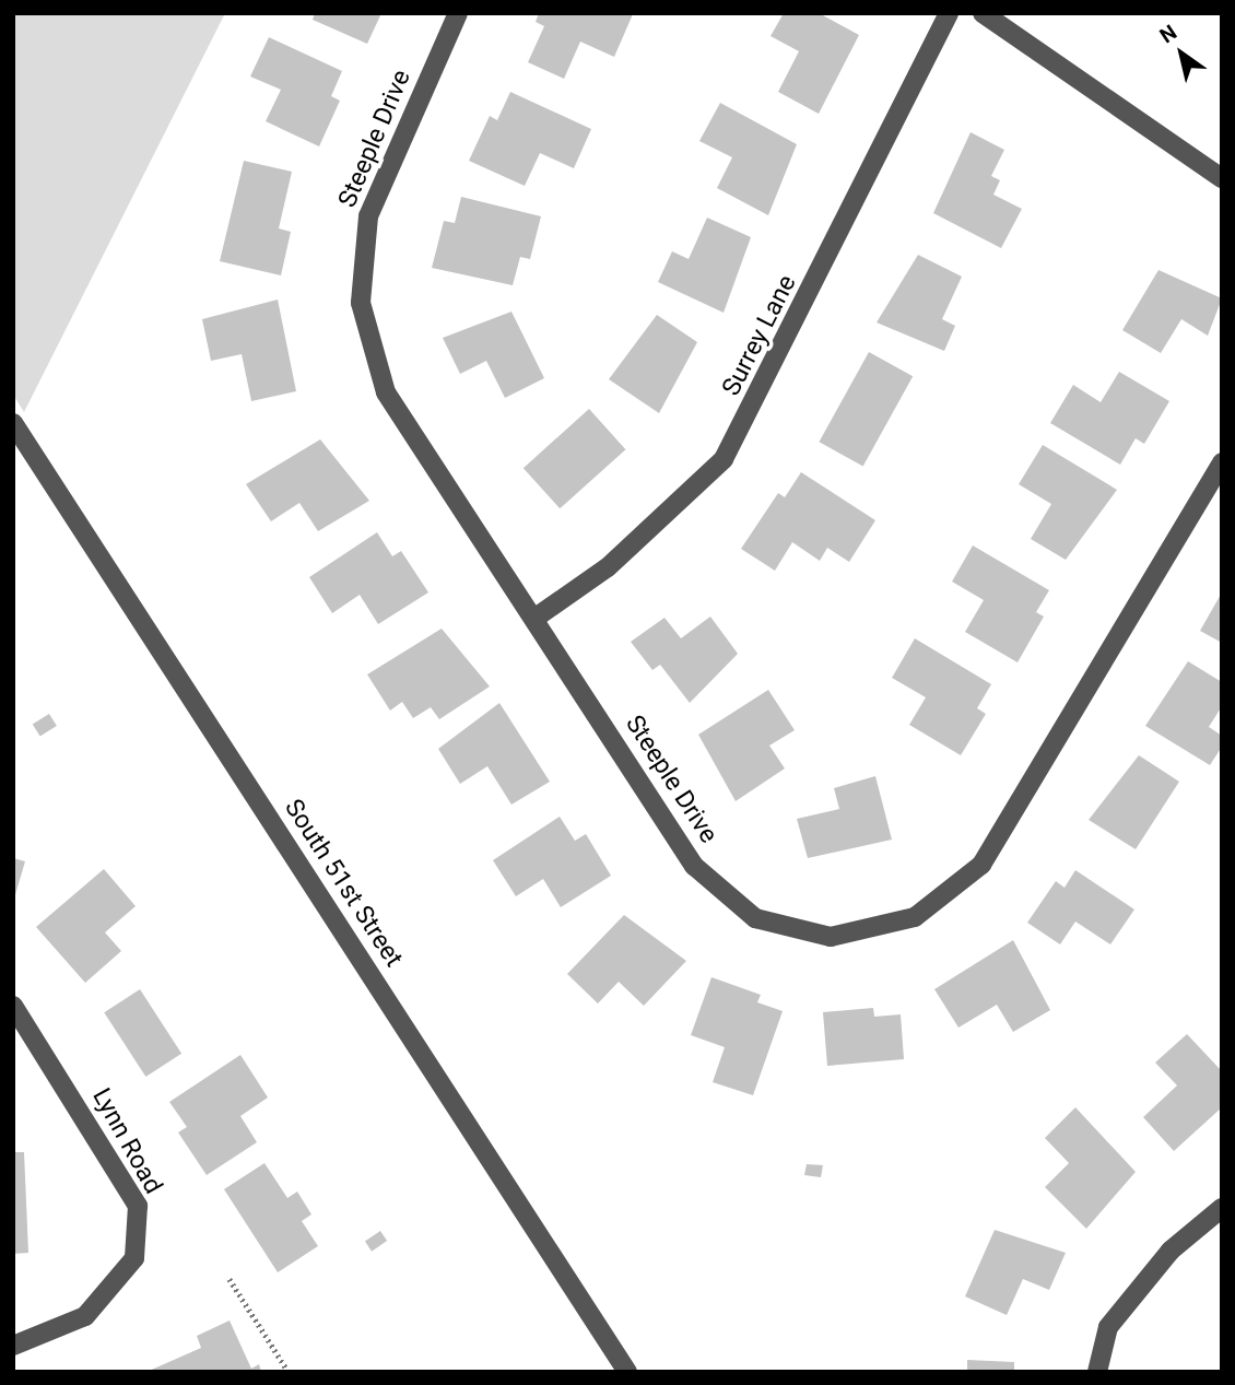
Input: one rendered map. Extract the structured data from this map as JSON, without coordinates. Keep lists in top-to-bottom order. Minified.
{"streets":{"street":["Steeple Drive","Surrey Lane","South 51st Street","Lynn Road"]},"crossings":[["Steeple Drive","Surrey Lane"]],"north":"top left"}
